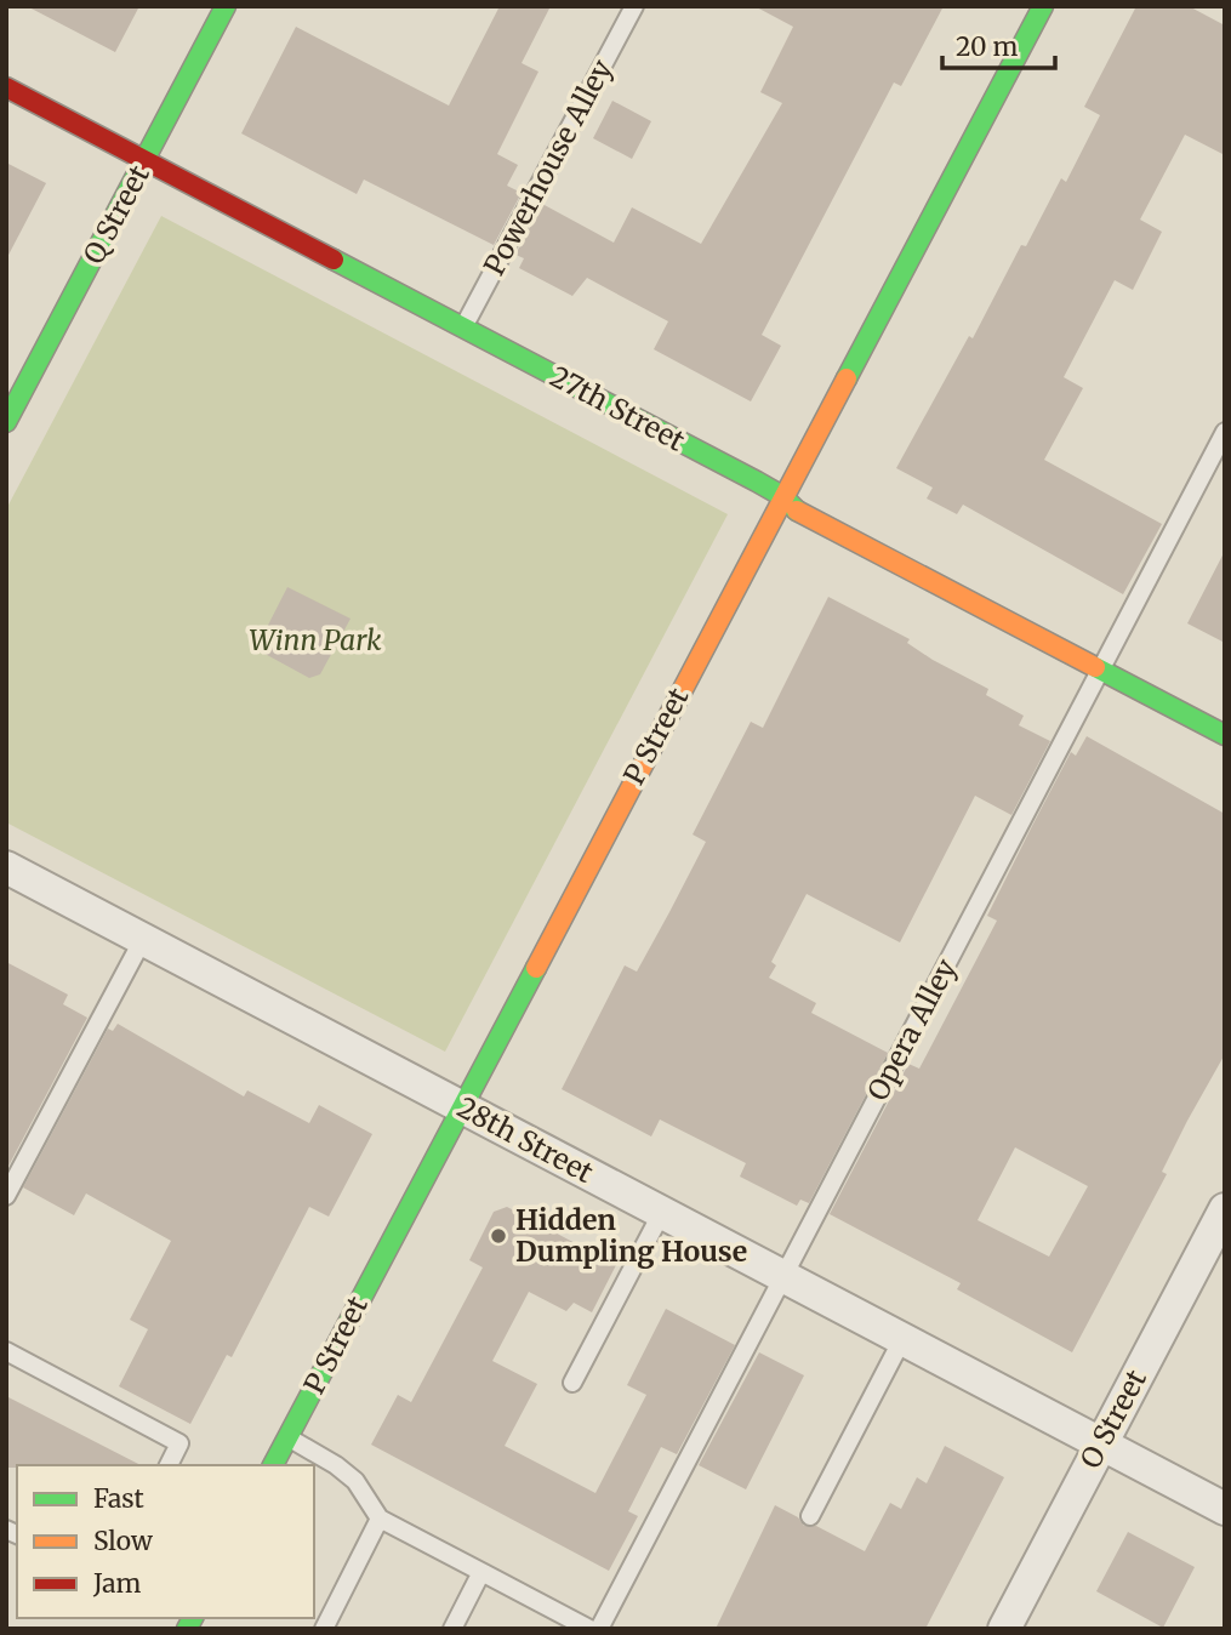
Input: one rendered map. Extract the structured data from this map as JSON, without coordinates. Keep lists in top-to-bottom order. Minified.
{"streets":{"main road":["Q Street","27th Street","P Street"],"street":["28th Street","O Street"],"lane":["Powerhouse Alley","Opera Alley"]},"crossings":[["Powerhouse Alley","27th Street"],["Q Street","27th Street"],["27th Street","P Street"],["27th Street","Opera Alley"],["P Street","28th Street"],["Opera Alley","28th Street"],["28th Street","O Street"]],"parks":["Winn Park"],"places":["Hidden Dumpling House"],"legend":["Fast","Slow","Jam"],"scale_bar":"20 m"}
